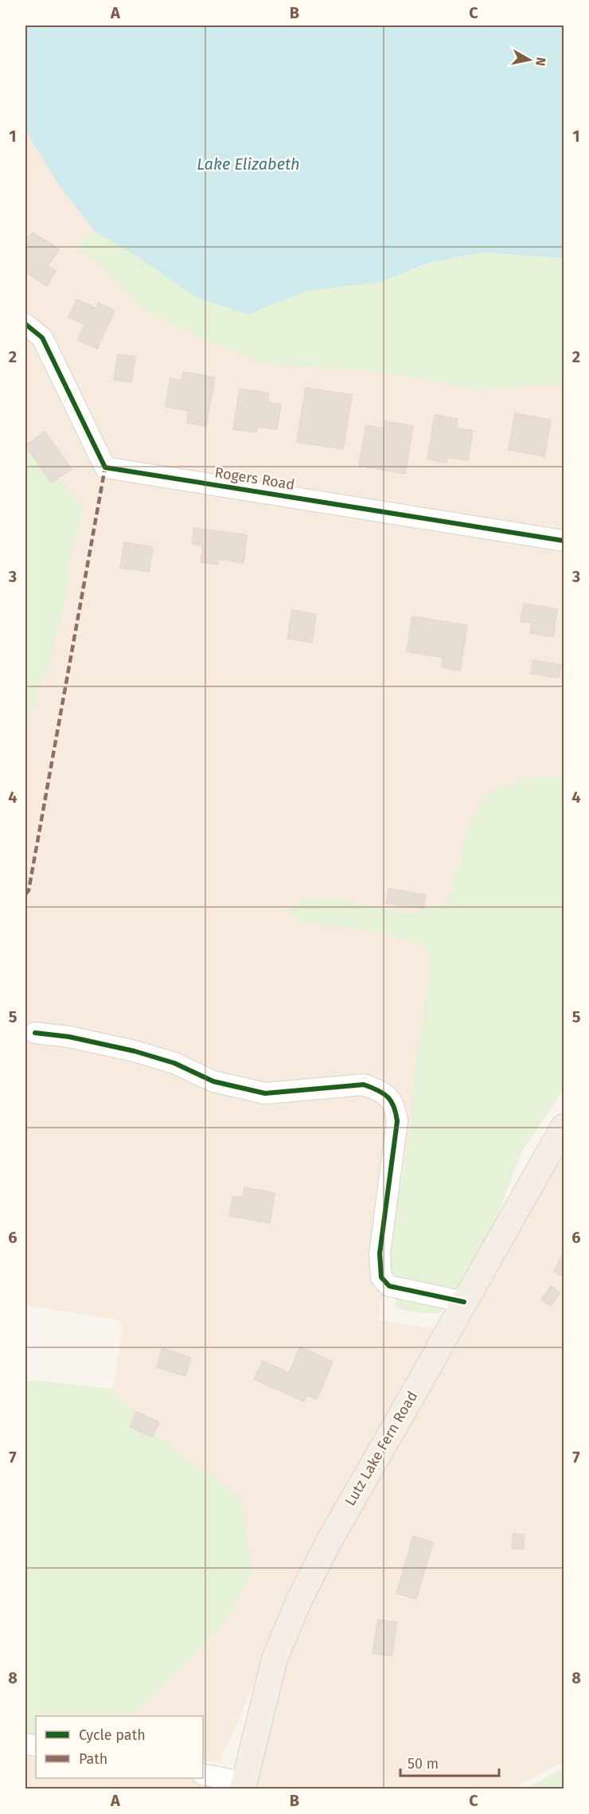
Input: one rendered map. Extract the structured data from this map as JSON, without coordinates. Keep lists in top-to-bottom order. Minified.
{"streets":{"main road":["Lutz Lake Fern Road"],"street":["Rogers Road"]},"water":["Lake Elizabeth"],"legend":["Cycle path","Path"],"scale_bar":"50 m","north":"right","grid":{"columns":["A","B","C"],"rows":["1","2","3","4","5","6","7","8"]}}
